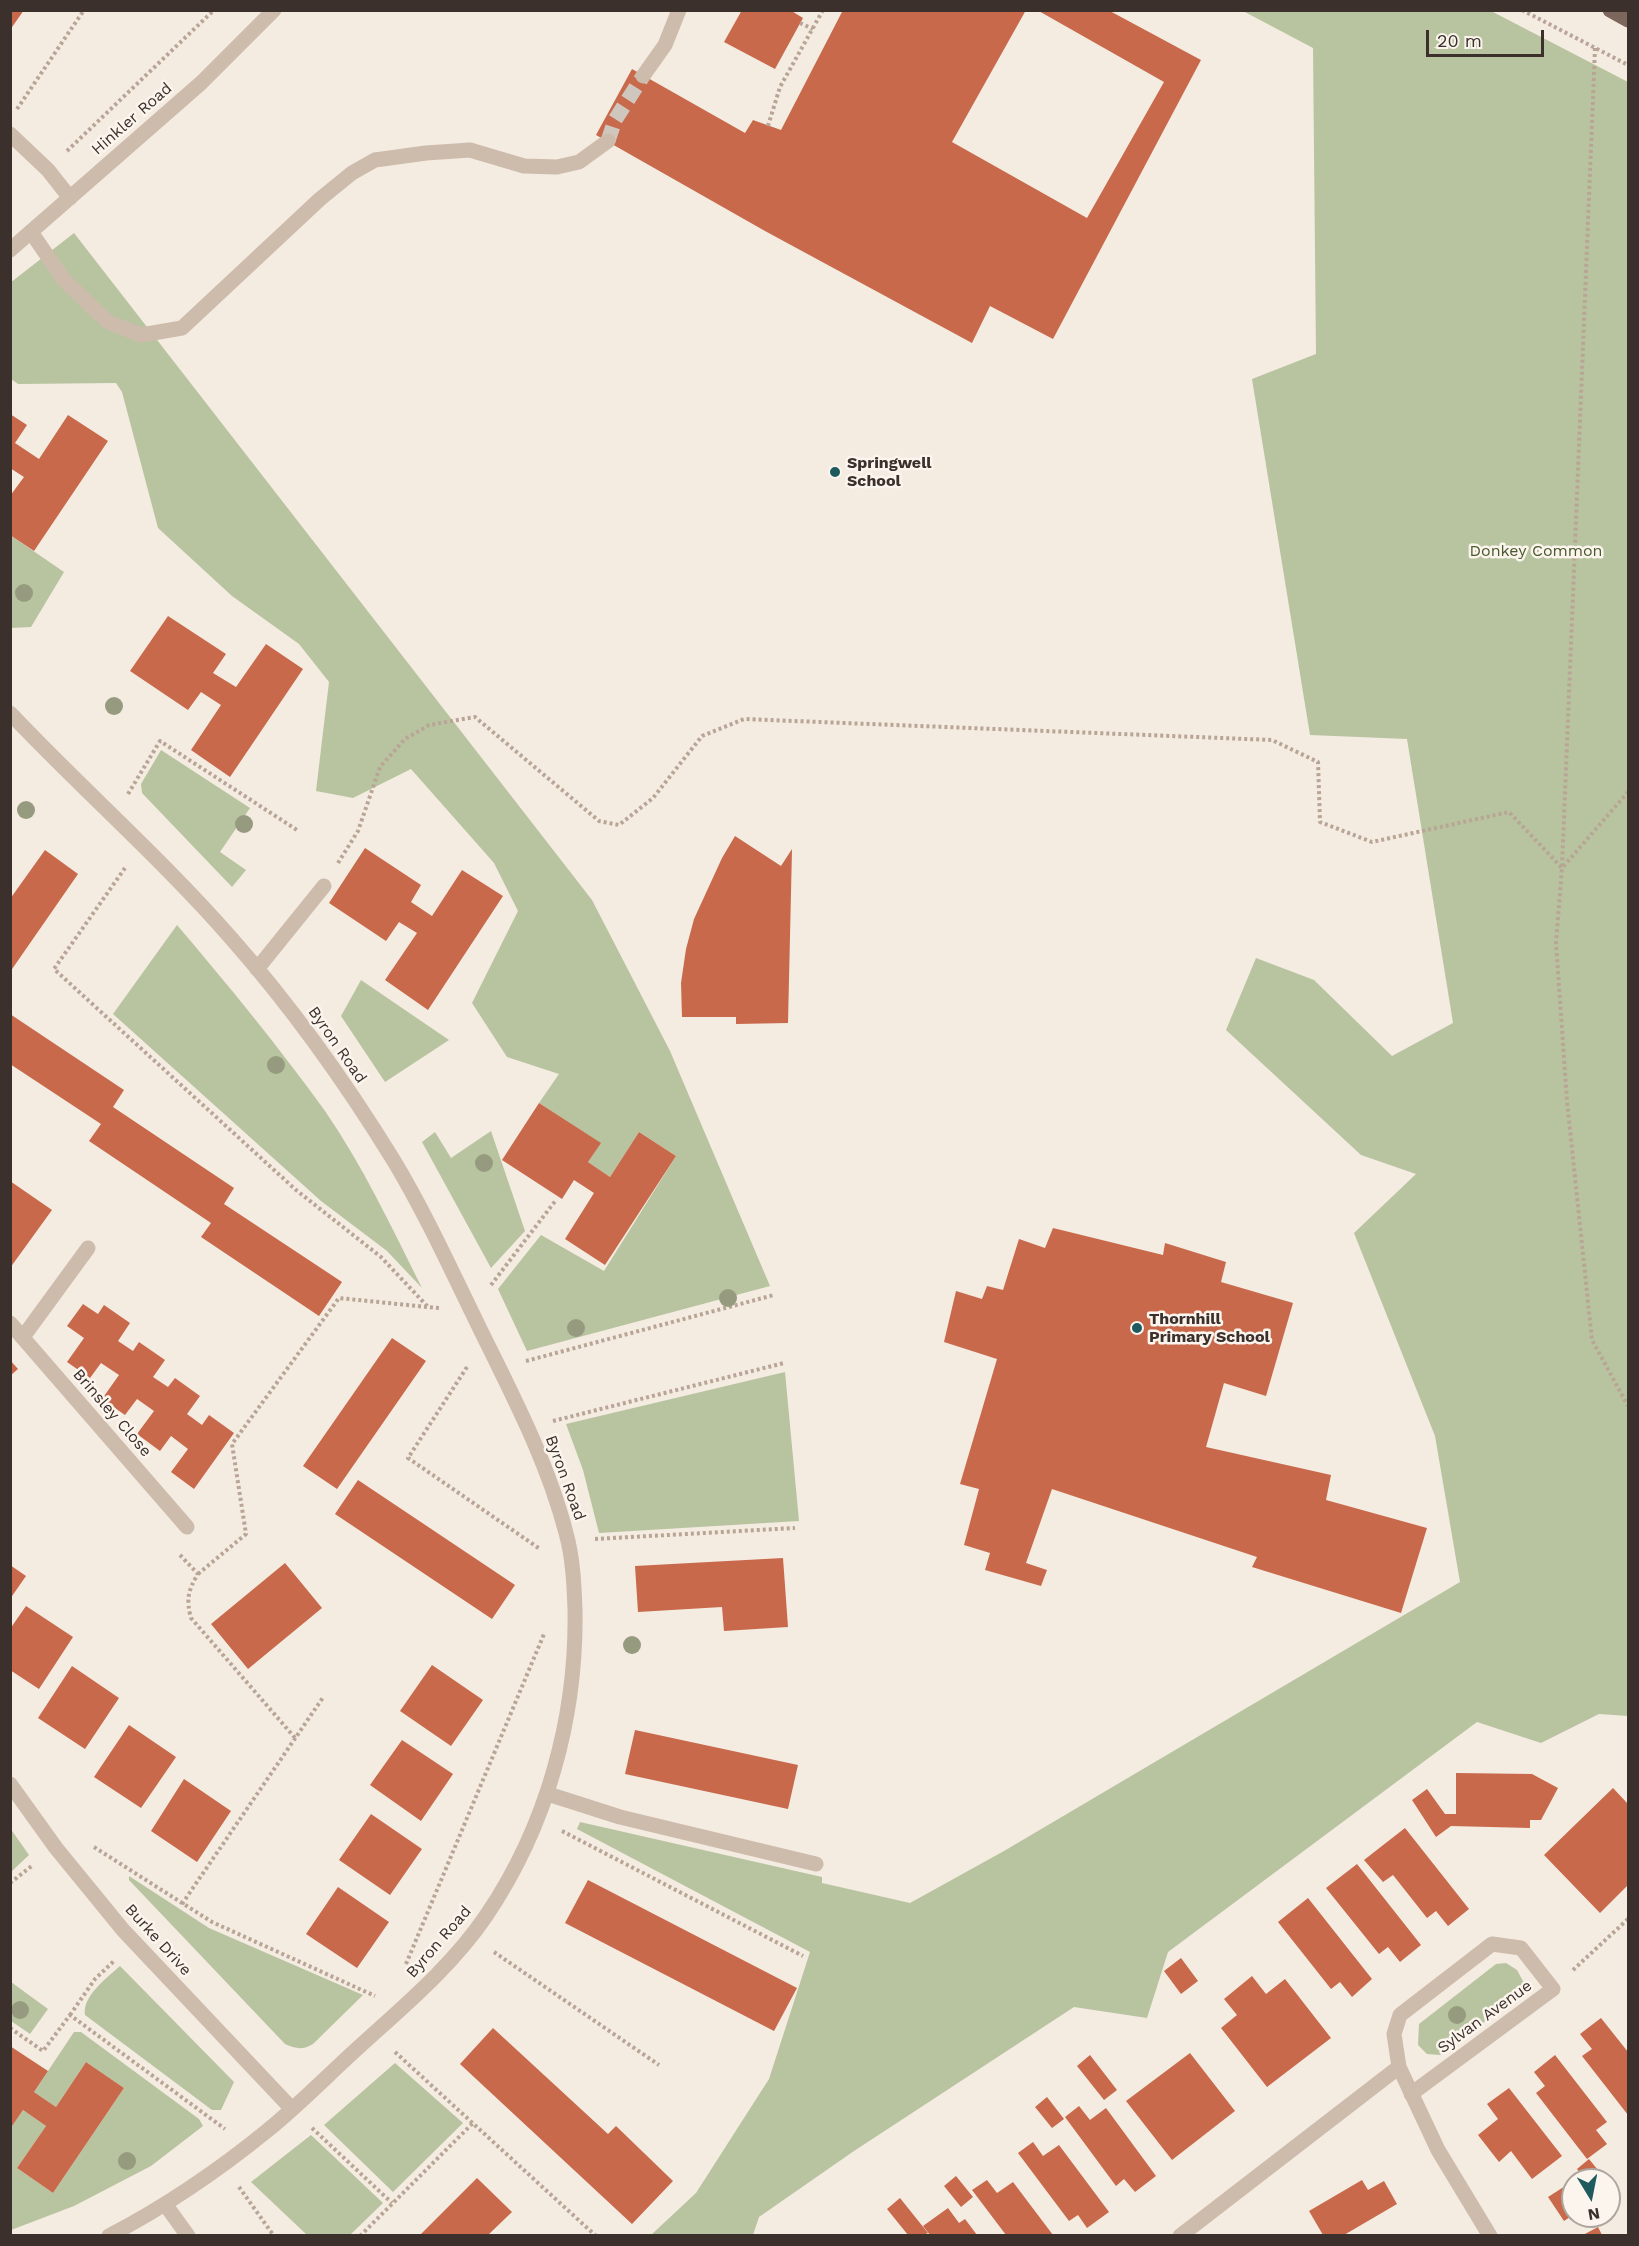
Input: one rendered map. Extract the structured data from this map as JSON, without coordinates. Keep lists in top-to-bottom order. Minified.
{"streets":{"street":["Hinkler Road","Byron Road","Brinsley Close","Burke Drive","Sylvan Avenue"]},"crossings":[["Byron Road","Burke Drive"]],"parks":["Donkey Common"],"places":["Springwell School","Thornhill Primary School"],"scale_bar":"20 m","north":"bottom"}
